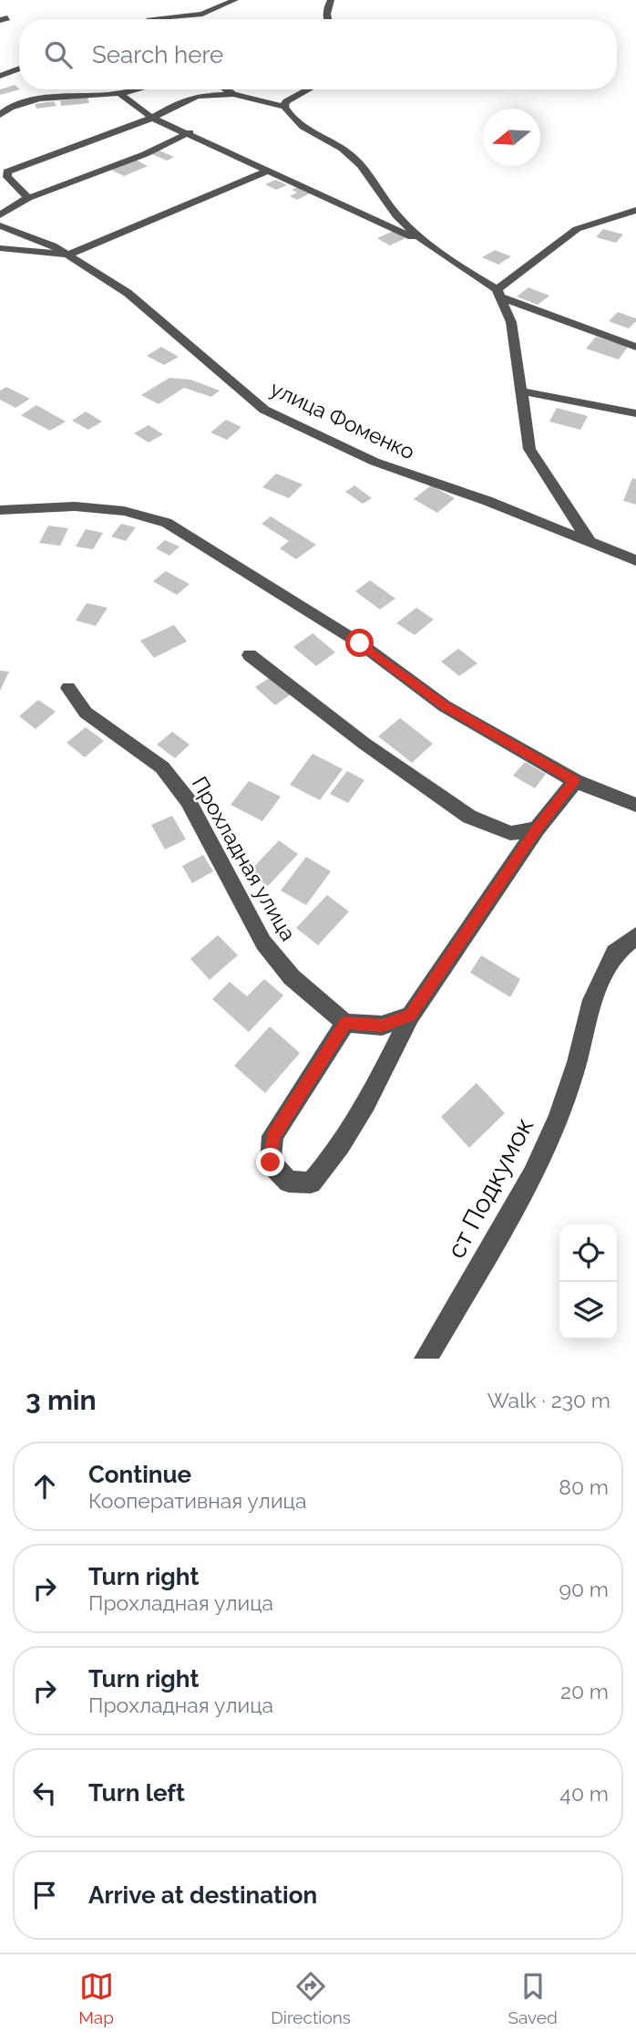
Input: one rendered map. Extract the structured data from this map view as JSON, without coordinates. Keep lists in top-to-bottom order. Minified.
{"streets":{"street":["улица Фоменко","Прохладная улица","ст Подкумок"]},"north":"left","page":{"search":"Search here","heading":["3 min","Walk · 230 m"],"list":[["Continue","Кооперативная улица","80 m"],["Turn right","Прохладная улица","90 m"],["Turn right","Прохладная улица","20 m"],["Turn left","40 m"],"Arrive at destination"],"nav":["Map","Directions","Saved"]}}
